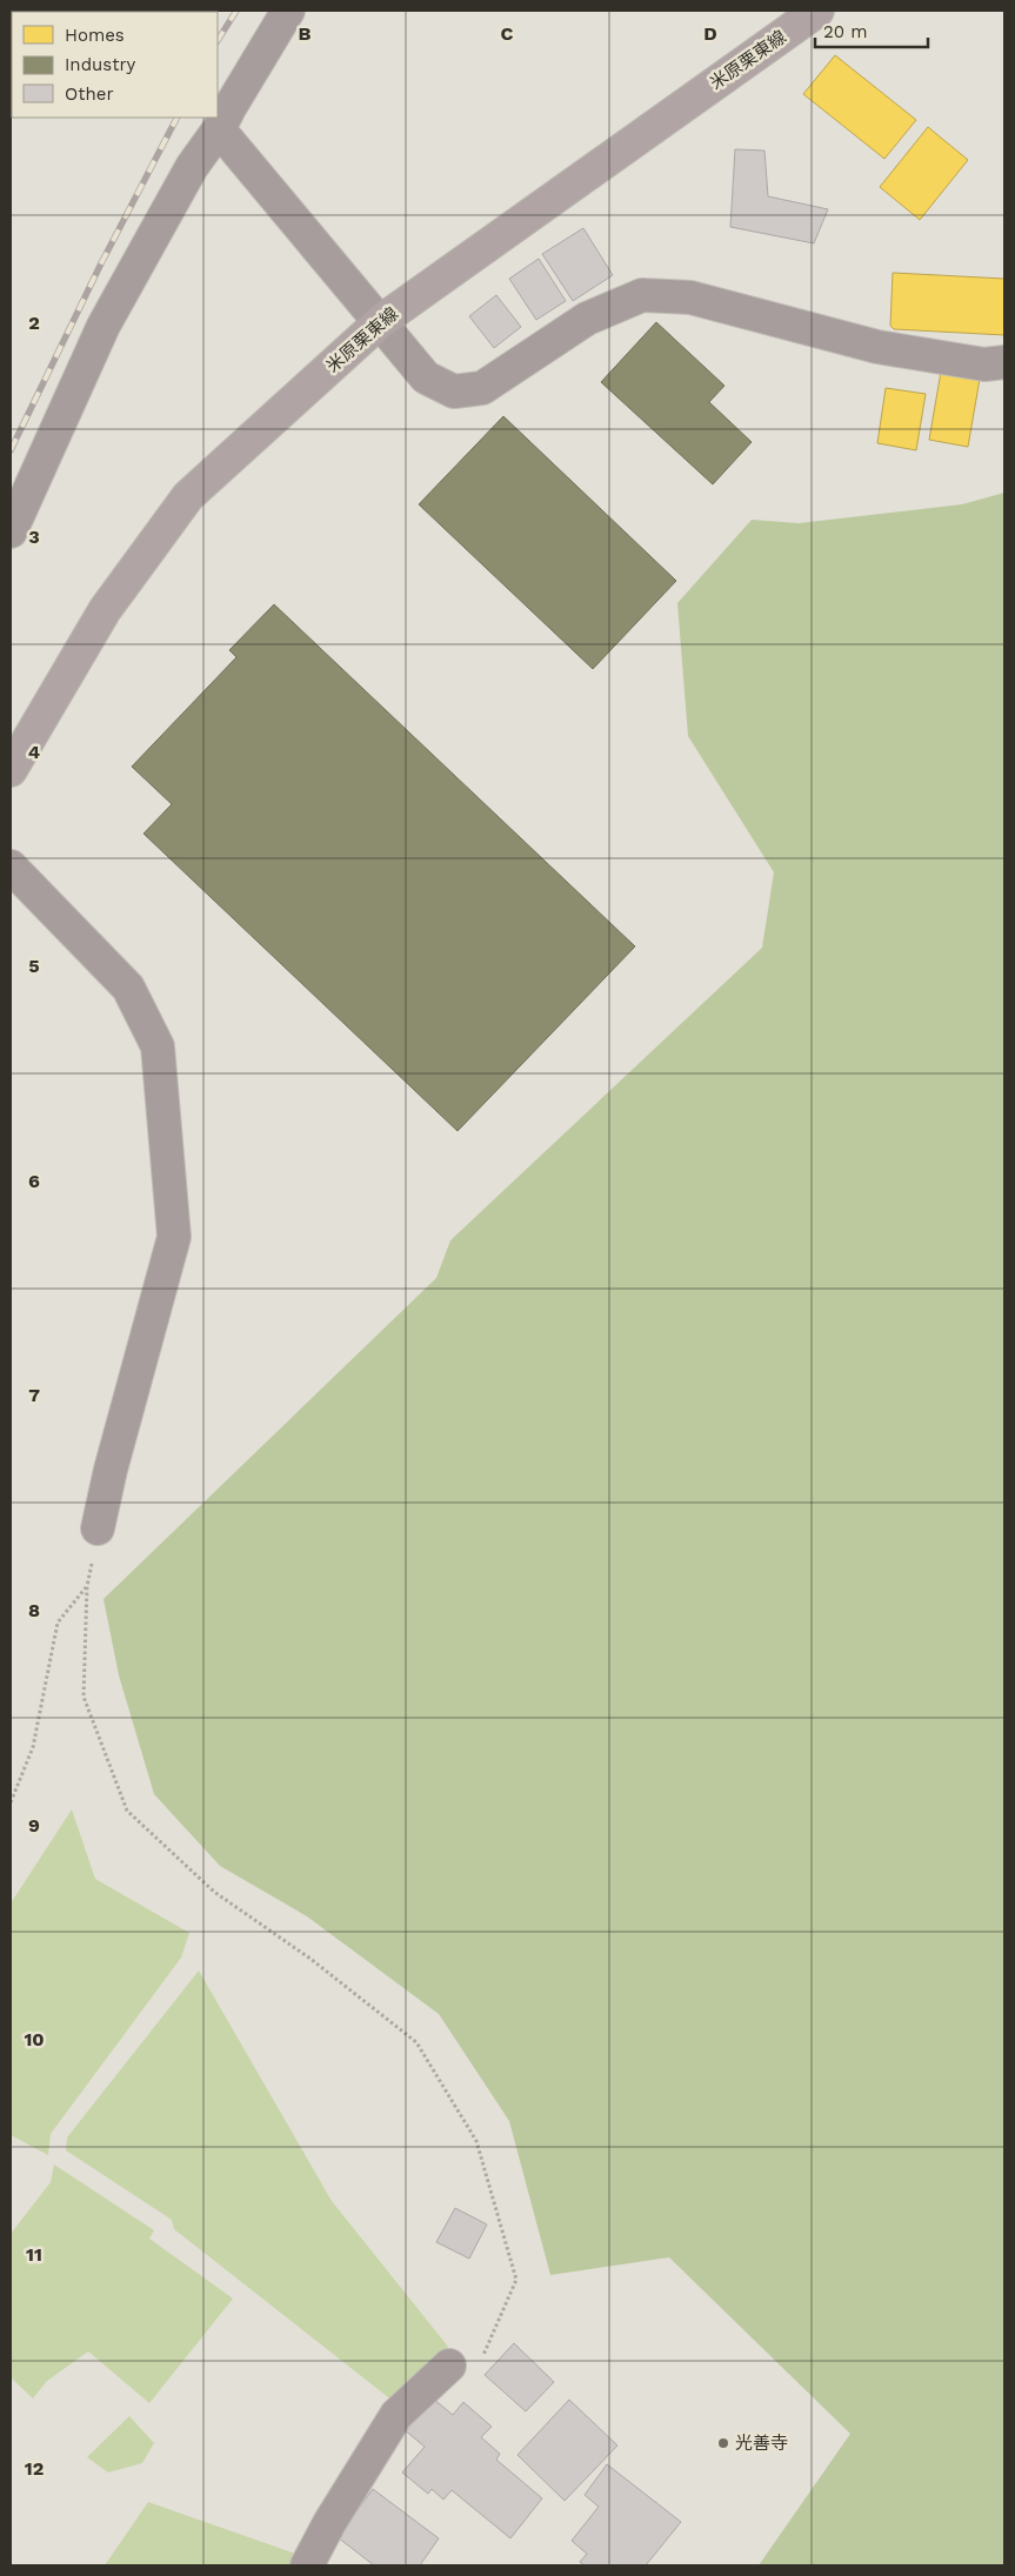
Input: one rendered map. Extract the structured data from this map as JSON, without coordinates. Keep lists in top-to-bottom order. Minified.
{"streets":{"main road":["米原栗東線"]},"places":["光善寺"],"legend":["Homes","Industry","Other"],"scale_bar":"20 m","grid":{"columns":["B","C","D"],"rows":["2","3","4","5","6","7","8","9","10","11","12"]}}
